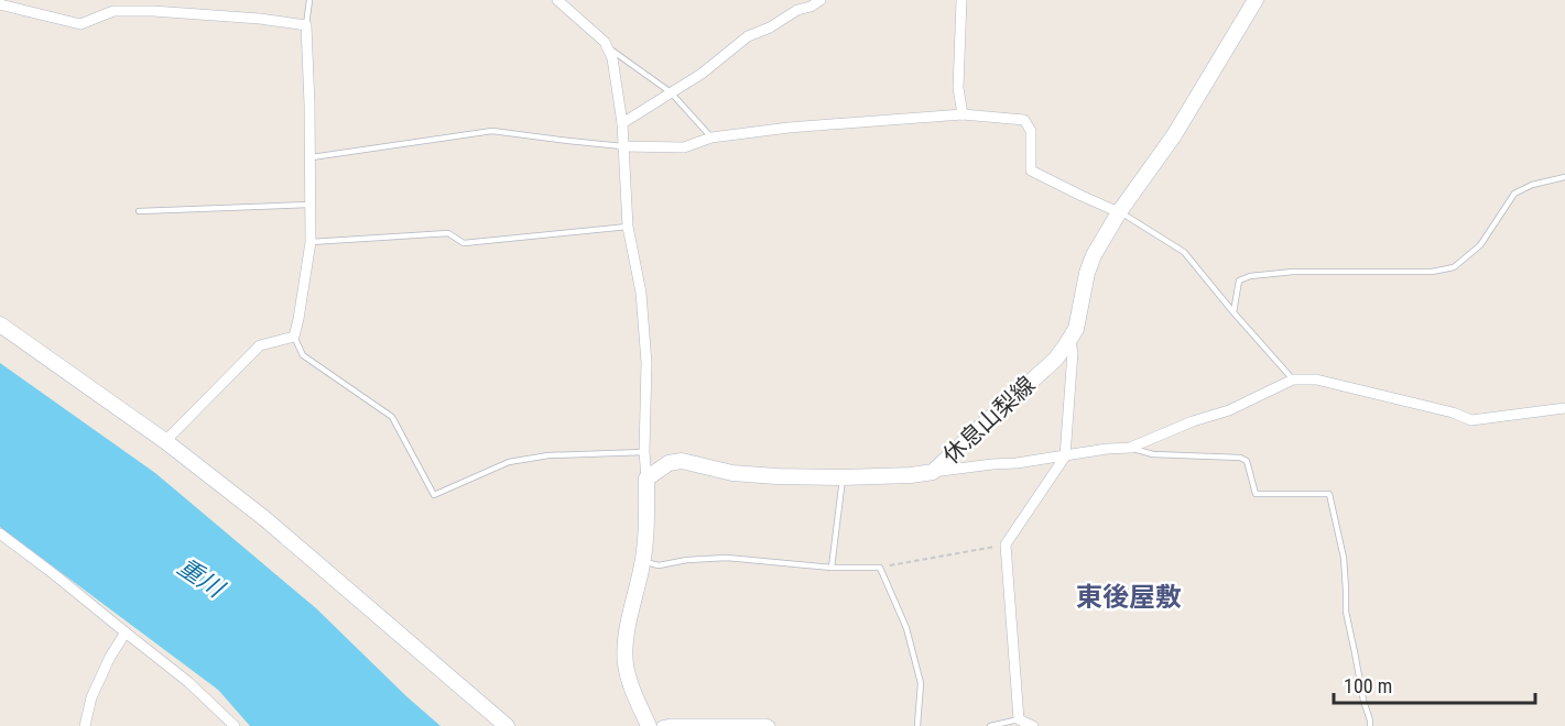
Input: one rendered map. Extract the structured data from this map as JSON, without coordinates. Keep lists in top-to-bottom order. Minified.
{"streets":{"main road":["休息山梨線"]},"districts":["東後屋敷"],"water":["重川"],"scale_bar":"100 m"}
